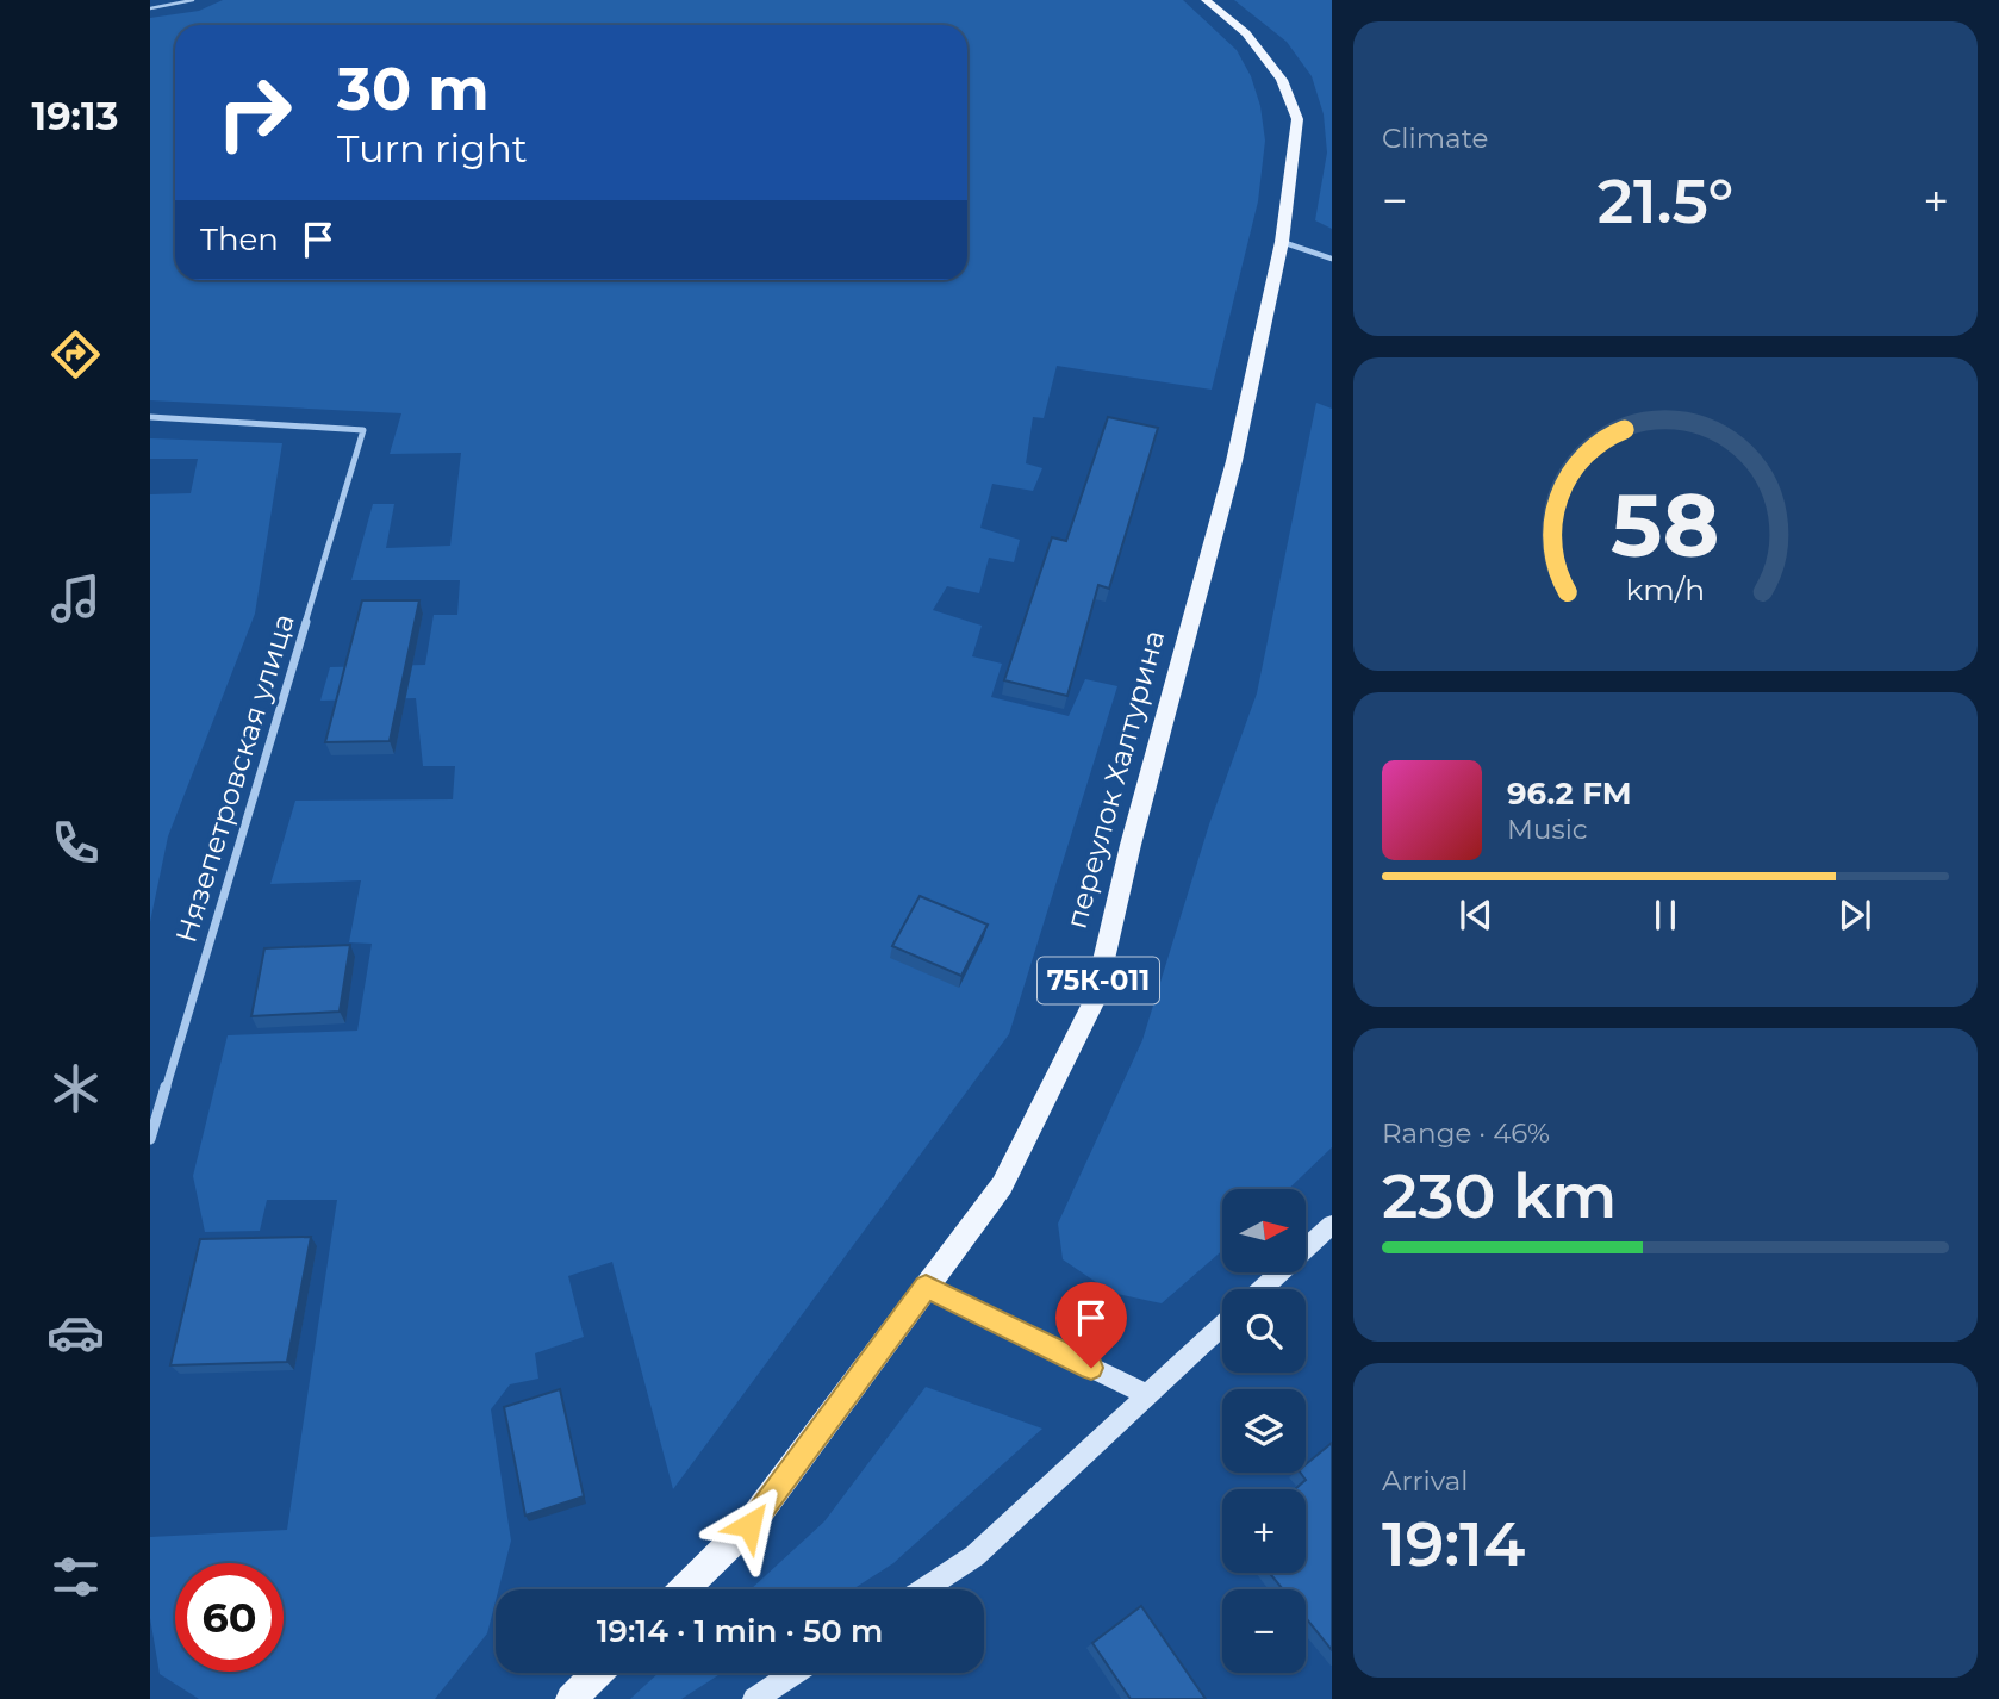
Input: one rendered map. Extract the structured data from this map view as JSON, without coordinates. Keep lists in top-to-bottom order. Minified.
{"streets":{"main road":["переулок Халтурина","75К-011"],"street":["Нязепетровская улица"]},"crossings":[["переулок Халтурина","75К-011"]],"north":"right","page":{"tabs":"19:13","tile":["Climate",["Range · 46%","230 km"],["Arrival","19:14"]],"turn":["30 m","Turn right"],"heat":["−","21.5°","+"],"then":"Then","song":["96.2 FM","Music"],"map_buttons":["+","−"],"limit":"60","trip":"19:14 · 1 min · 50 m","gauge":["58","km/h"]}}
